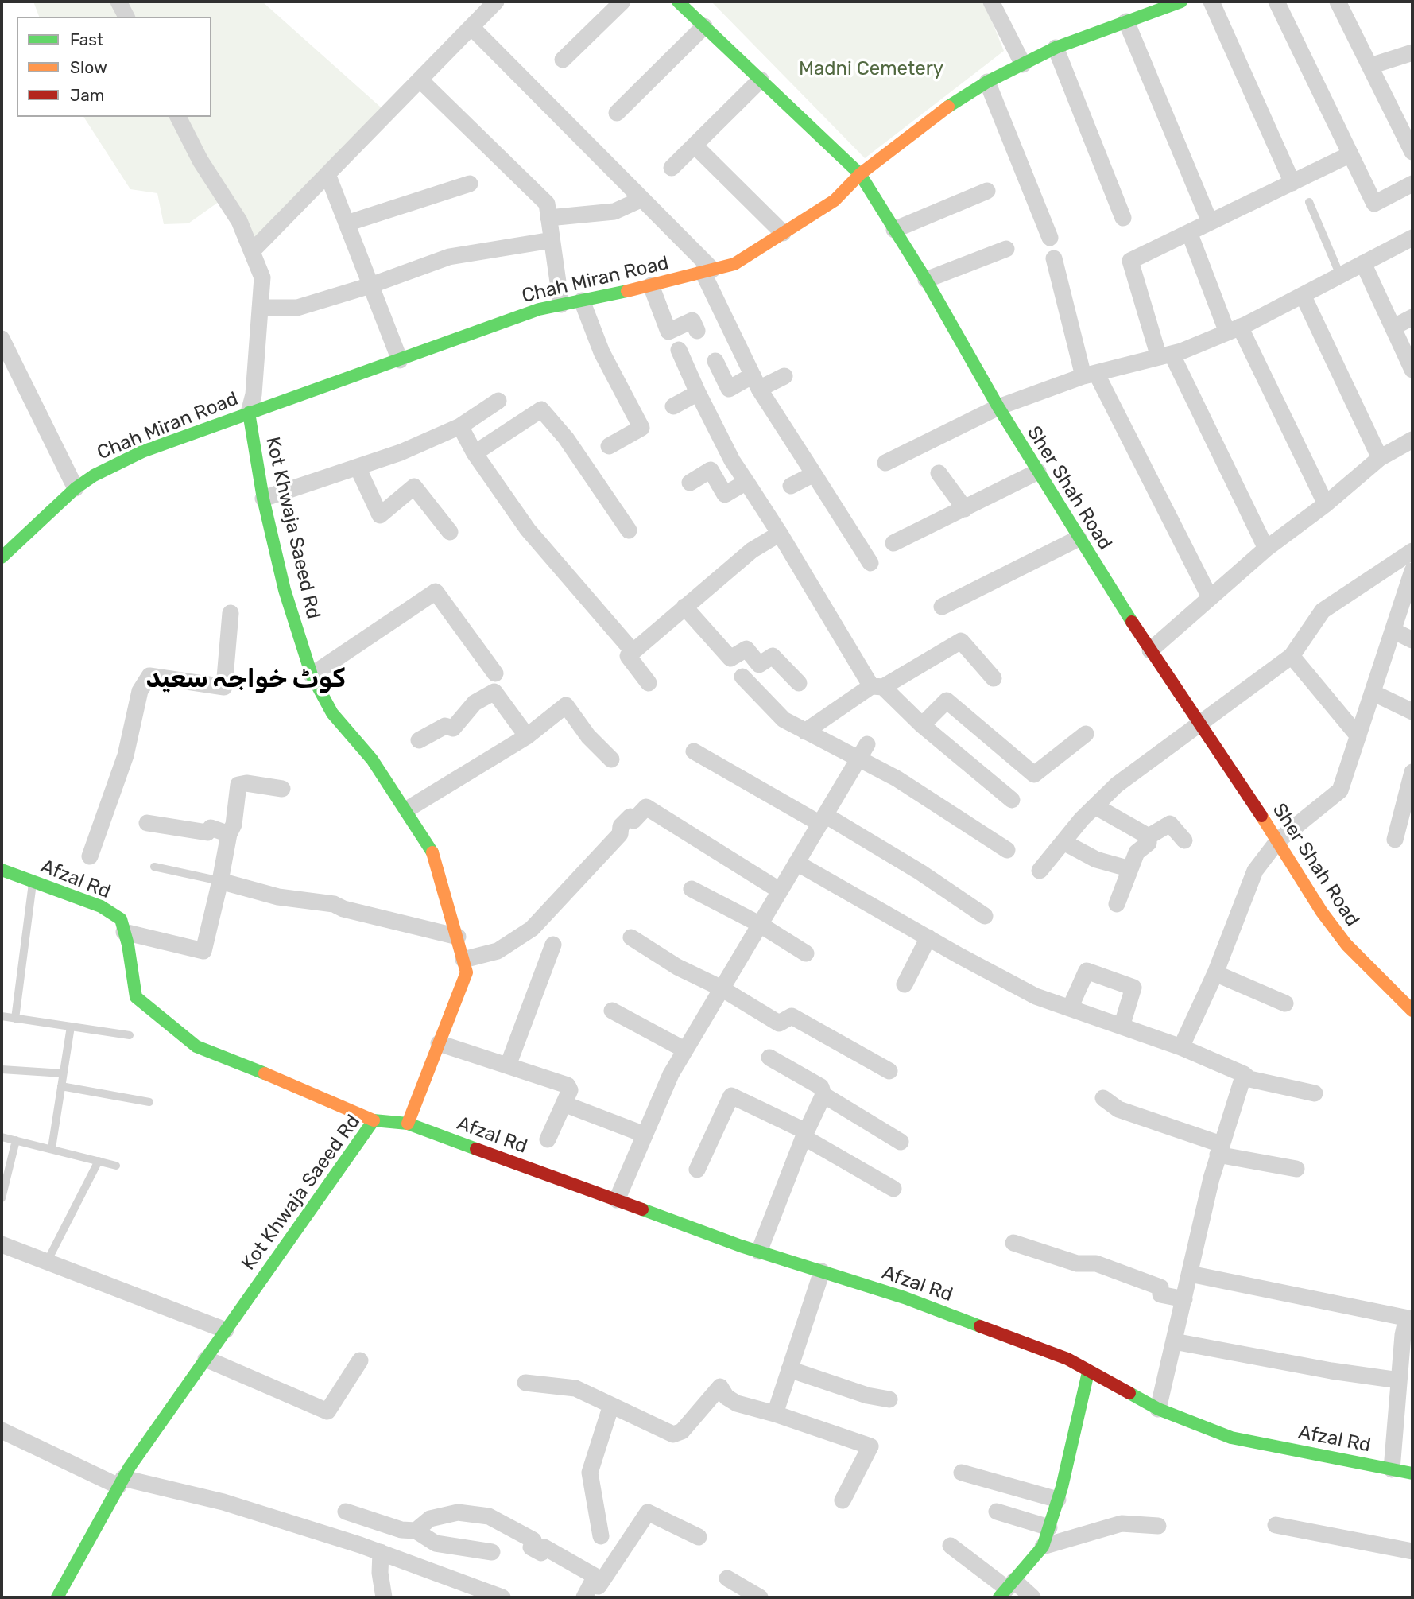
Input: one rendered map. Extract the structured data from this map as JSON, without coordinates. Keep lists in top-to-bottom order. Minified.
{"streets":{"street":["Chah Miran Road","Sher Shah Road","Kot Khwaja Saeed Rd","Afzal Rd"]},"crossings":[["Chah Miran Road","Sher Shah Road"],["Chah Miran Road","Kot Khwaja Saeed Rd"],["Kot Khwaja Saeed Rd","Afzal Rd"]],"districts":["کوٹ خواجہ سعید"],"parks":["Madni Cemetery"],"legend":["Fast","Slow","Jam"]}
